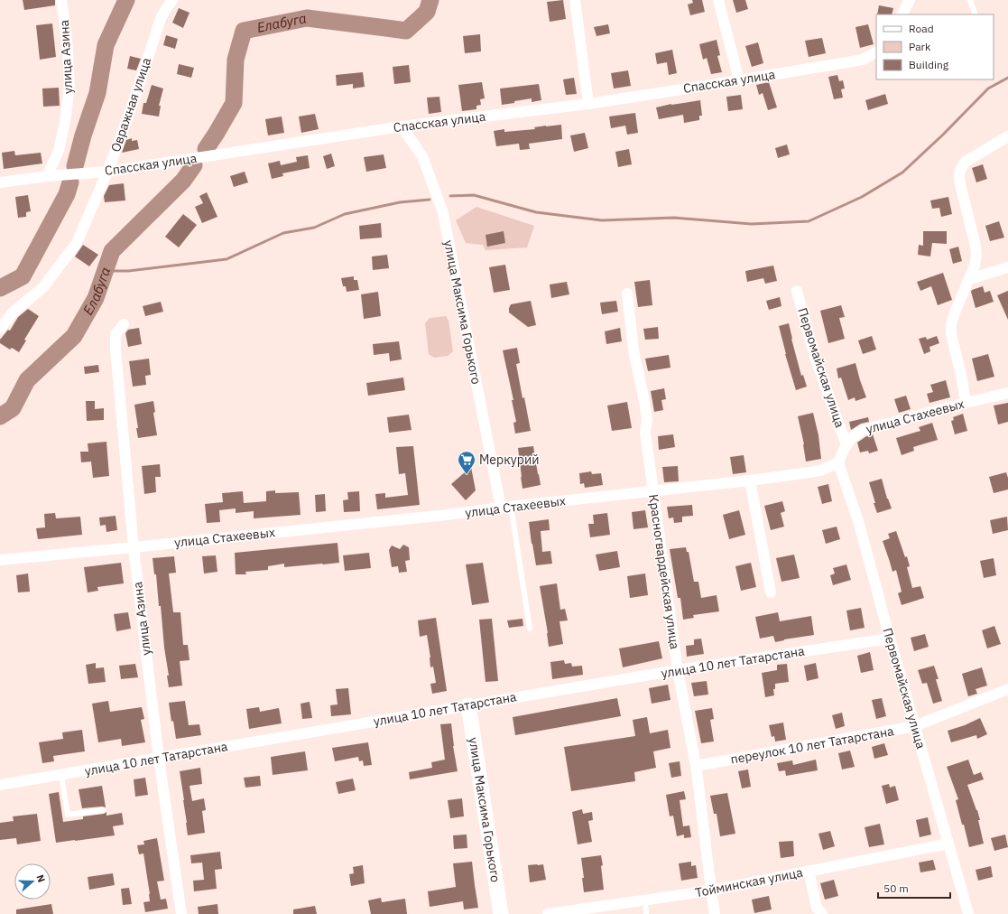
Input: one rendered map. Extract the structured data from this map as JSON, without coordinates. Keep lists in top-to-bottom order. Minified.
{"streets":{"street":["улица Азина","Спасская улица","Овражная улица","улица Максима Горького","Первомайская улица","улица Стахеевых","Красногвардейская улица","улица 10 лет Татарстана","переулок 10 лет Татарстана","Тойминская улица"]},"crossings":[["улица Азина","Спасская улица"],["улица Азина","улица Стахеевых"],["улица Азина","улица 10 лет Татарстана"],["Спасская улица","Овражная улица"],["Спасская улица","улица Максима Горького"],["улица Максима Горького","улица Стахеевых"],["улица Максима Горького","улица 10 лет Татарстана"],["Первомайская улица","улица Стахеевых"],["Первомайская улица","улица 10 лет Татарстана"],["Первомайская улица","переулок 10 лет Татарстана"],["Первомайская улица","Тойминская улица"],["улица Стахеевых","Красногвардейская улица"],["Красногвардейская улица","улица 10 лет Татарстана"],["Красногвардейская улица","переулок 10 лет Татарстана"],["Красногвардейская улица","Тойминская улица"]],"water":["Елабуга"],"places":{"supermarket":["Меркурий"]},"legend":["Road","Park","Building"],"scale_bar":"50 m","north":"right"}
